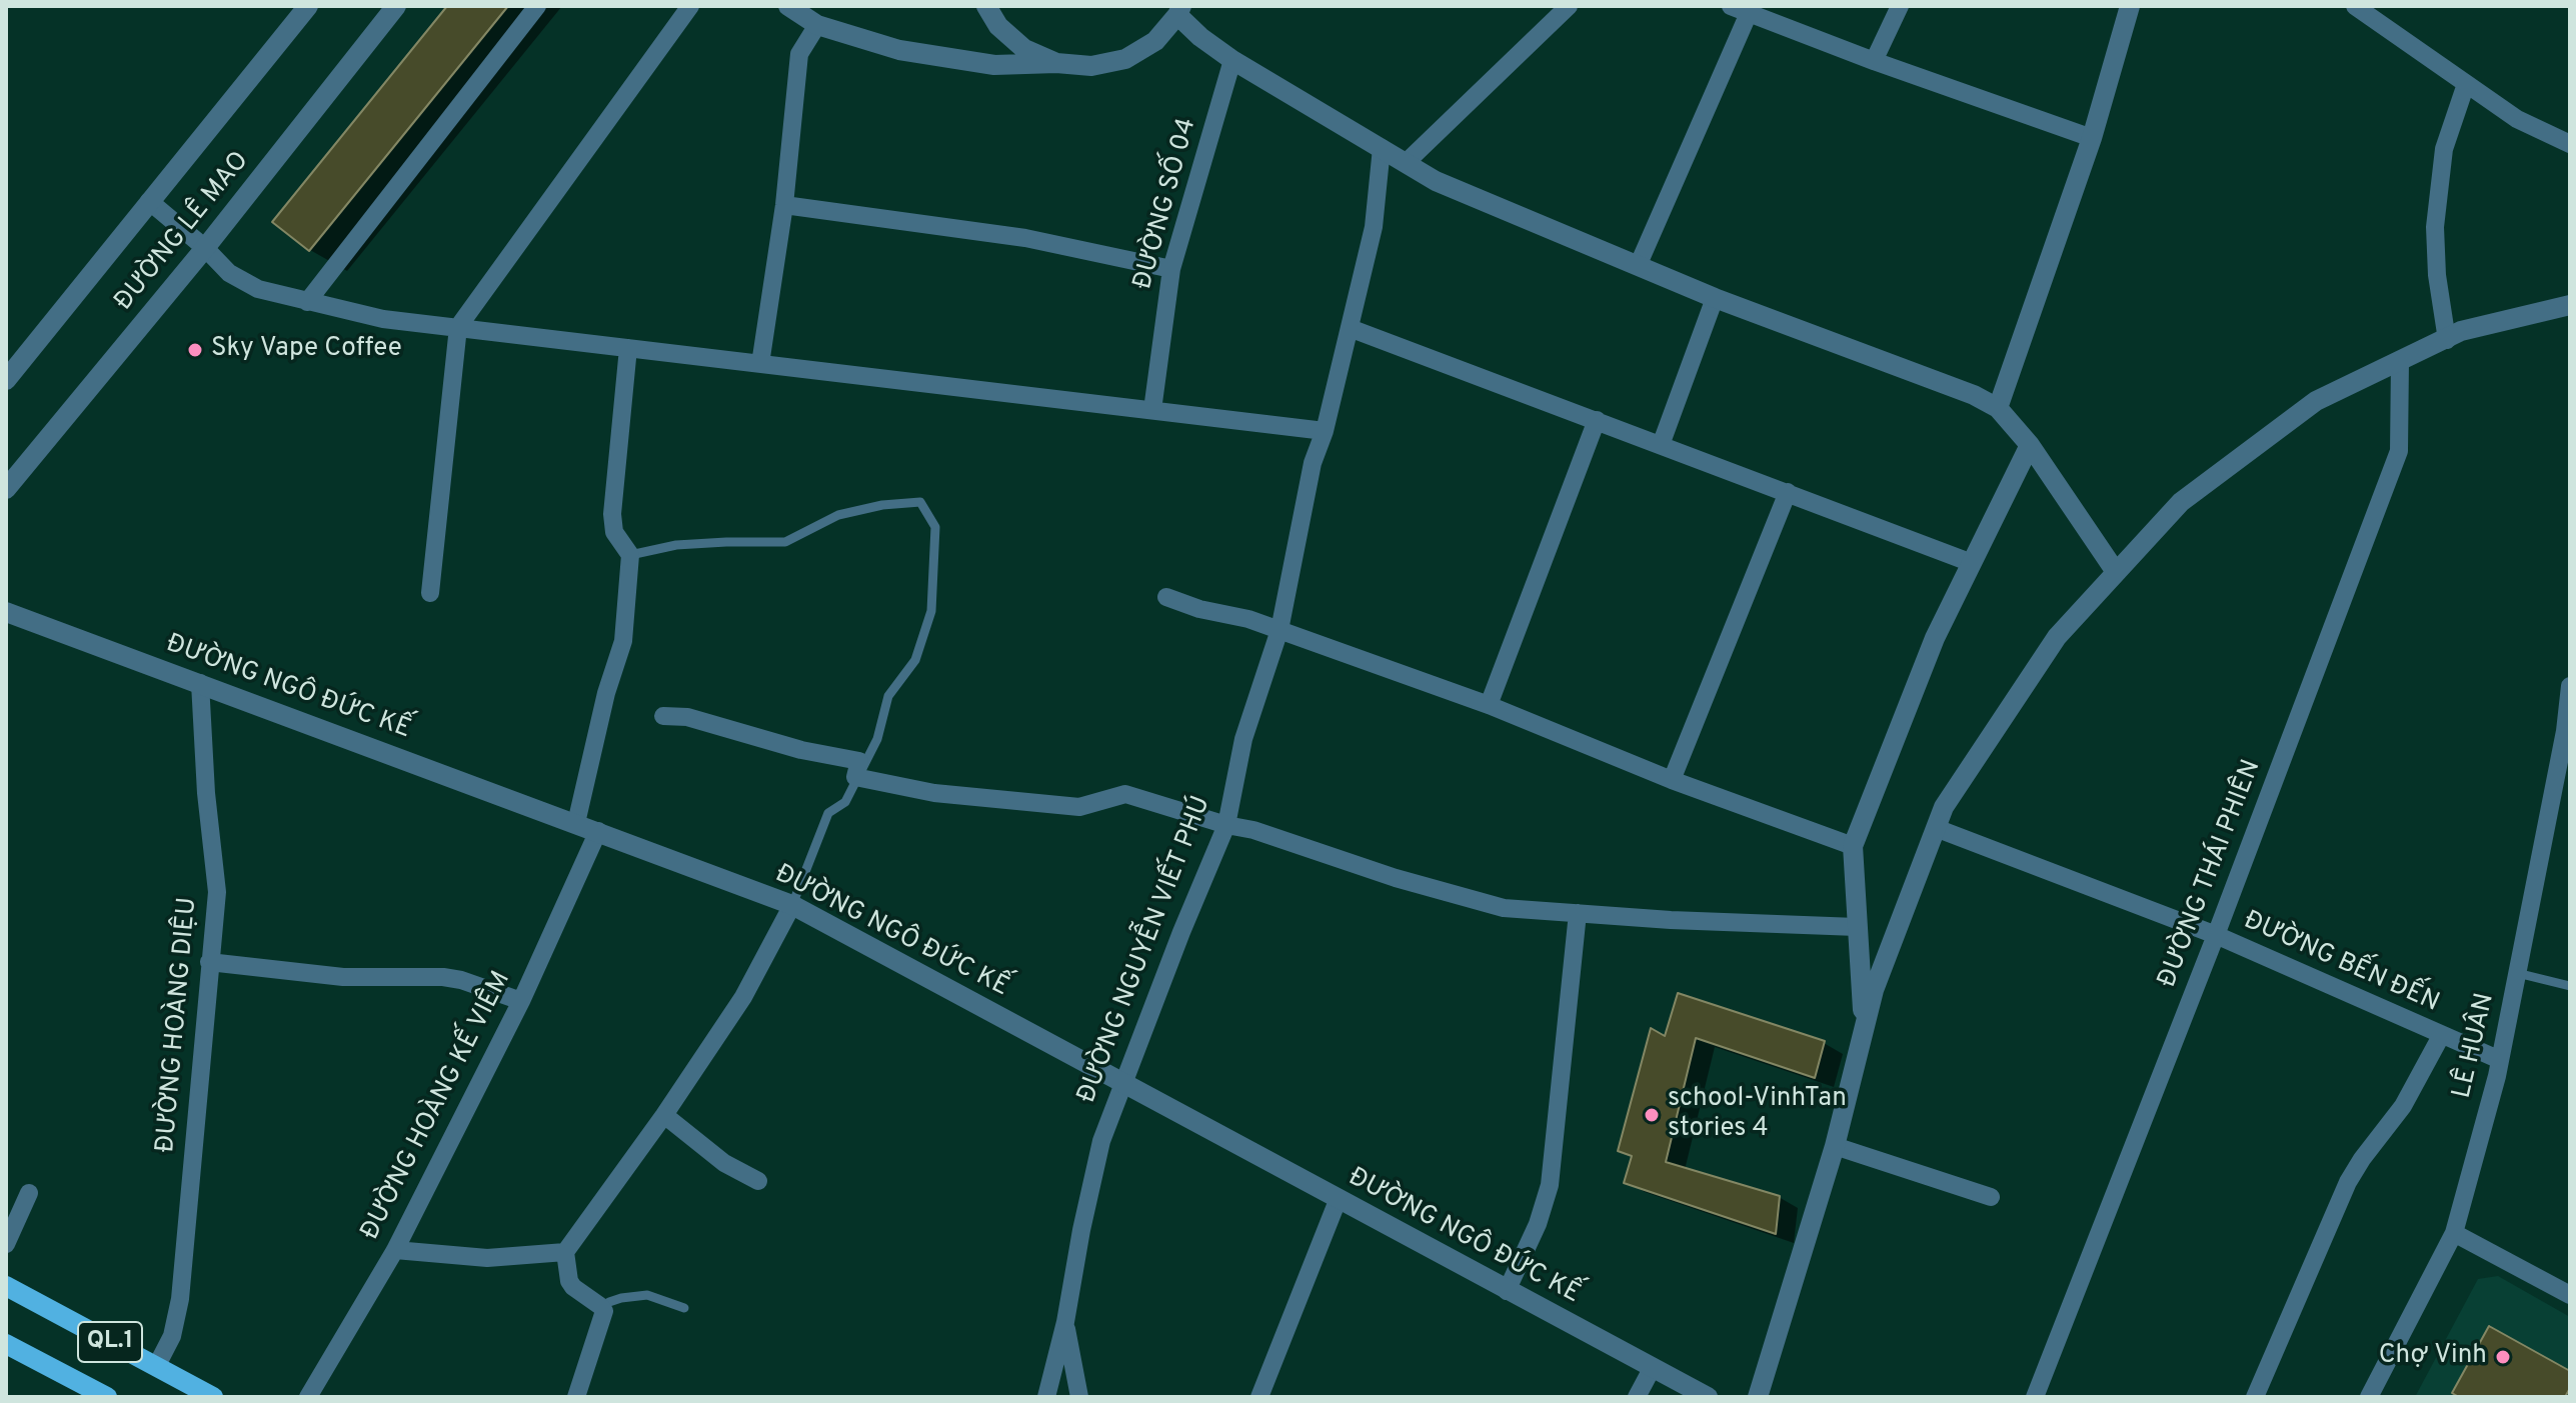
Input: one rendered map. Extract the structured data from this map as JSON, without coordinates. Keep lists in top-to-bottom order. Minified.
{"streets":{"main road":["QL.1"],"street":["ĐƯỜNG SỐ 04","ĐƯỜNG LÊ MAO","ĐƯỜNG NGÔ ĐỨC KẾ","ĐƯỜNG THÁI PHIÊN","ĐƯỜNG NGUYỄN VIẾT PHÚ","ĐƯỜNG BẾN ĐẾN","ĐƯỜNG HOÀNG DIỆU","LÊ HUÂN","ĐƯỜNG HOÀNG KẾ VIÊM"]},"crossings":[["ĐƯỜNG NGÔ ĐỨC KẾ","ĐƯỜNG NGUYỄN VIẾT PHÚ"],["ĐƯỜNG NGÔ ĐỨC KẾ","ĐƯỜNG HOÀNG DIỆU"],["ĐƯỜNG NGÔ ĐỨC KẾ","ĐƯỜNG HOÀNG KẾ VIÊM"],["ĐƯỜNG THÁI PHIÊN","ĐƯỜNG BẾN ĐẾN"],["ĐƯỜNG BẾN ĐẾN","LÊ HUÂN"],["ĐƯỜNG HOÀNG DIỆU","QL.1"]],"places":["Sky Vape Coffee","school-VinhTan stories 4","Chợ Vinh"]}
